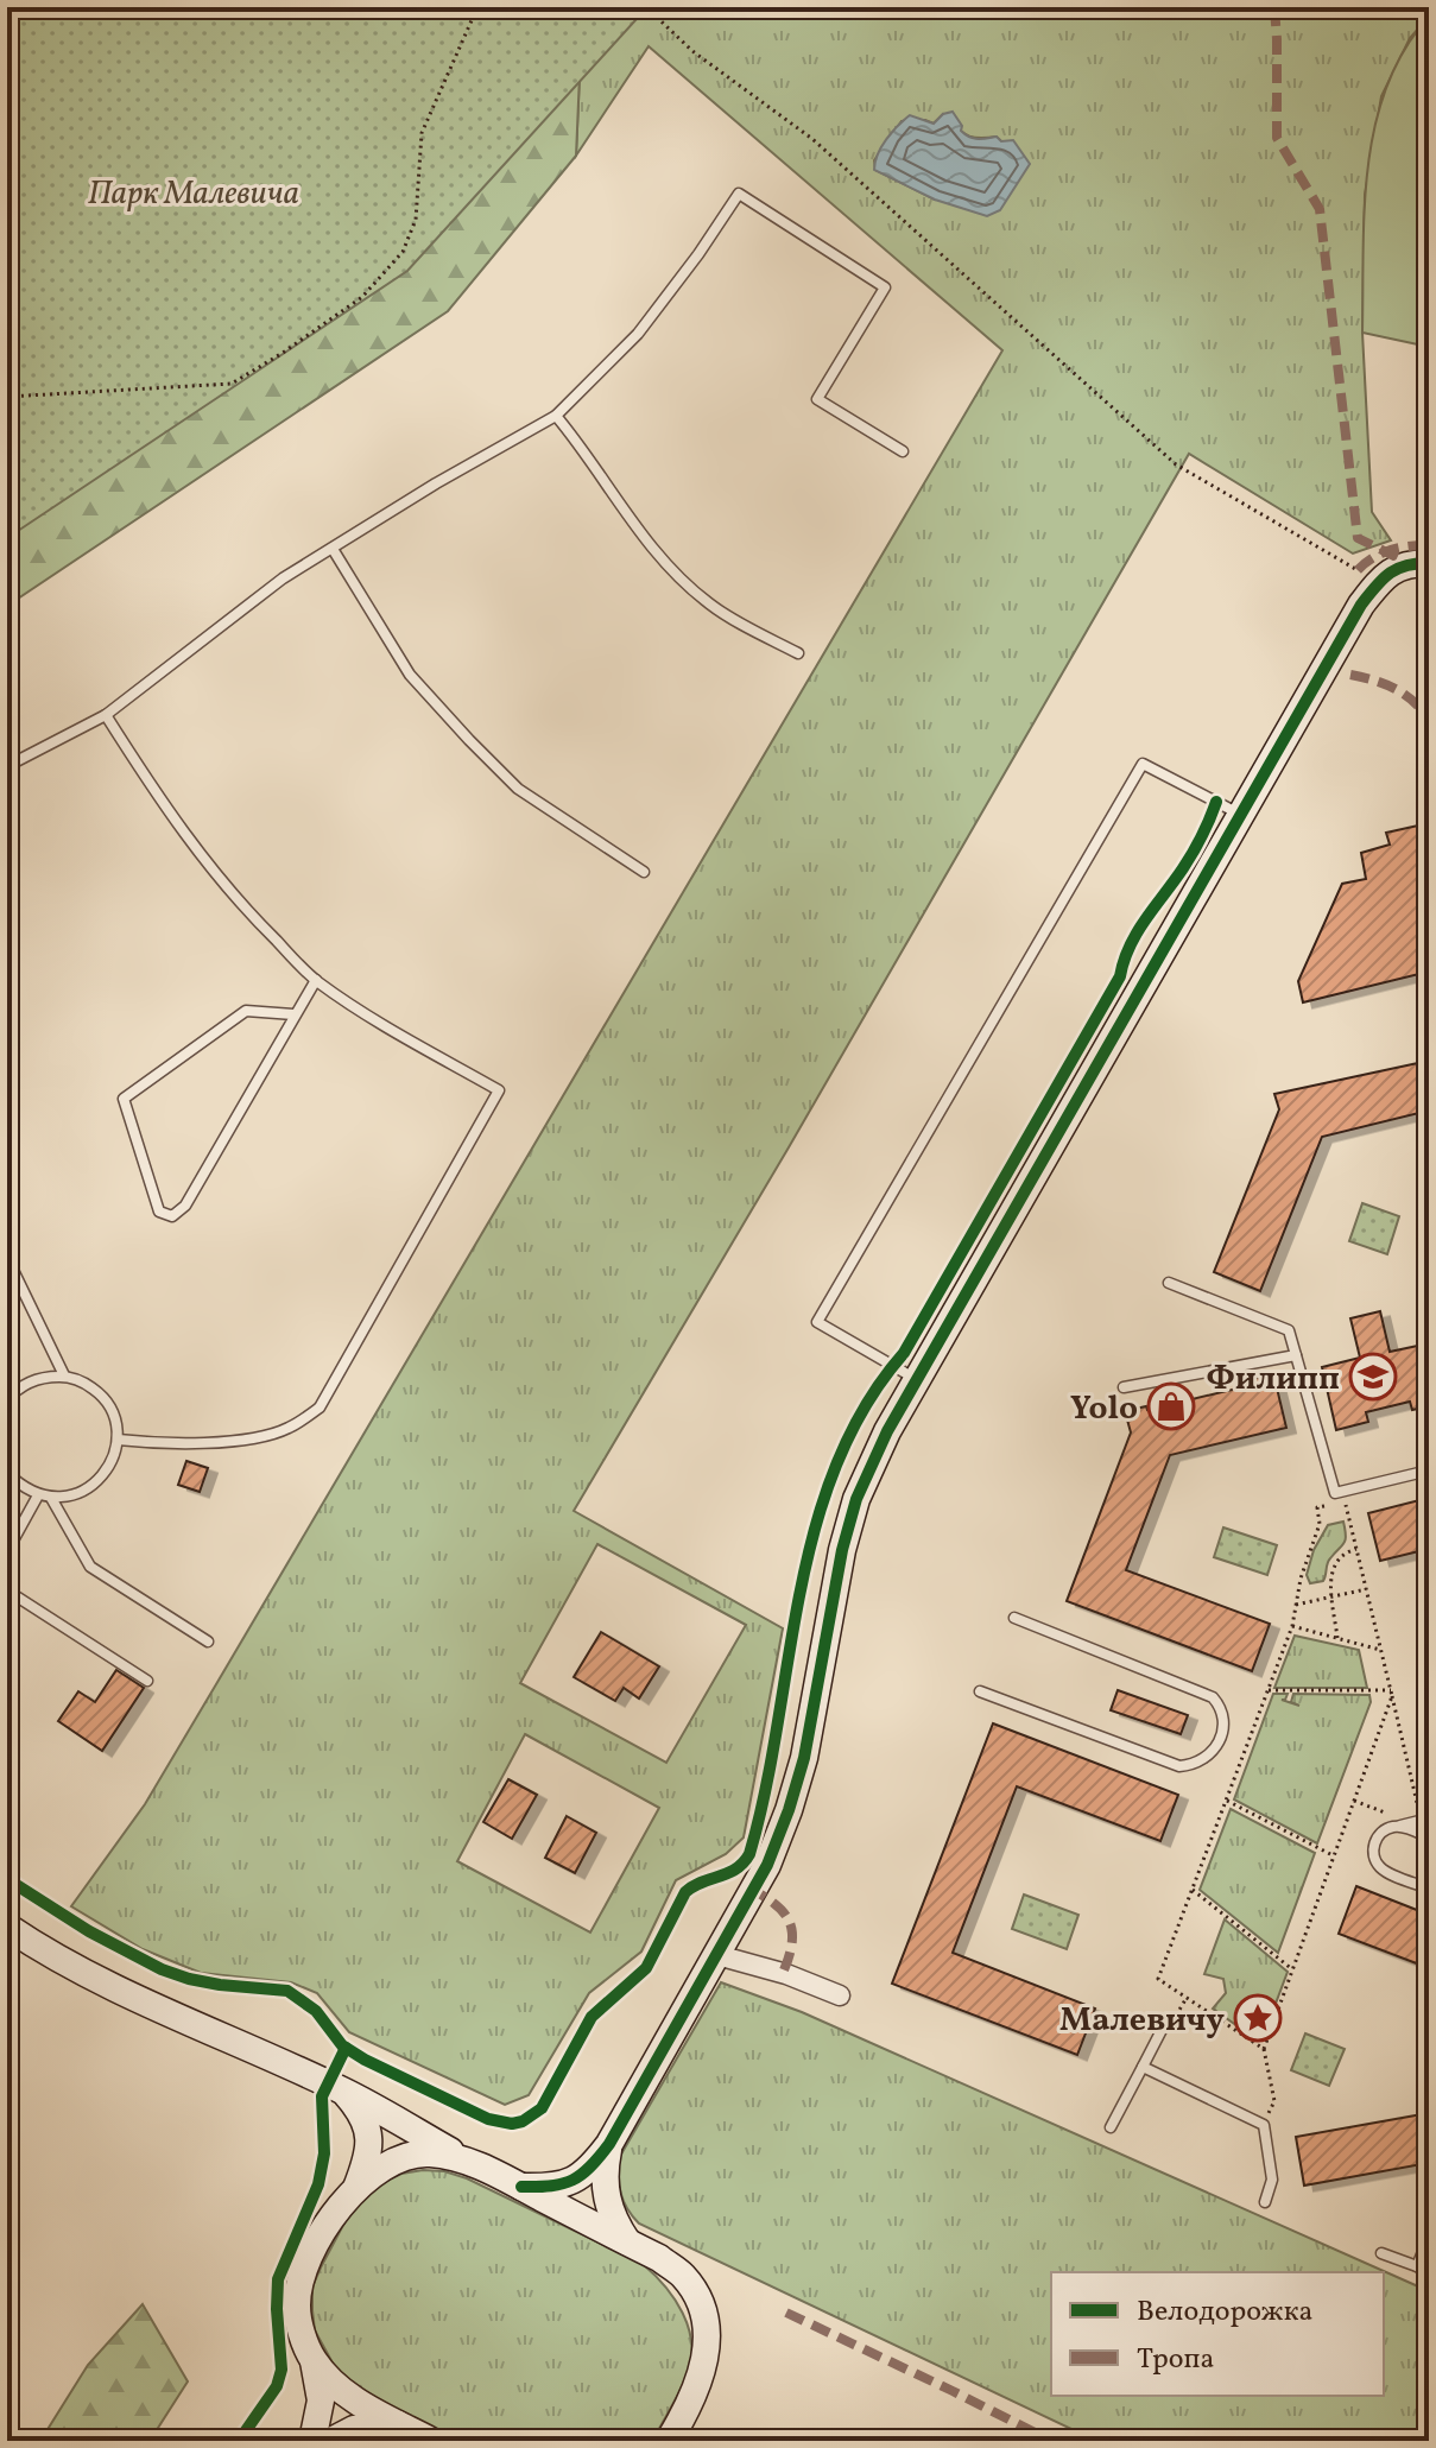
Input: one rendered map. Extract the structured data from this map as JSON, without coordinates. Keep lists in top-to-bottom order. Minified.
{"parks":["Парк Малевича"],"places":{"school or university":["Филипп"],"shop":["Yolo"],"place":["Малевичу"]},"legend":["Велодорожка","Тропа"]}
